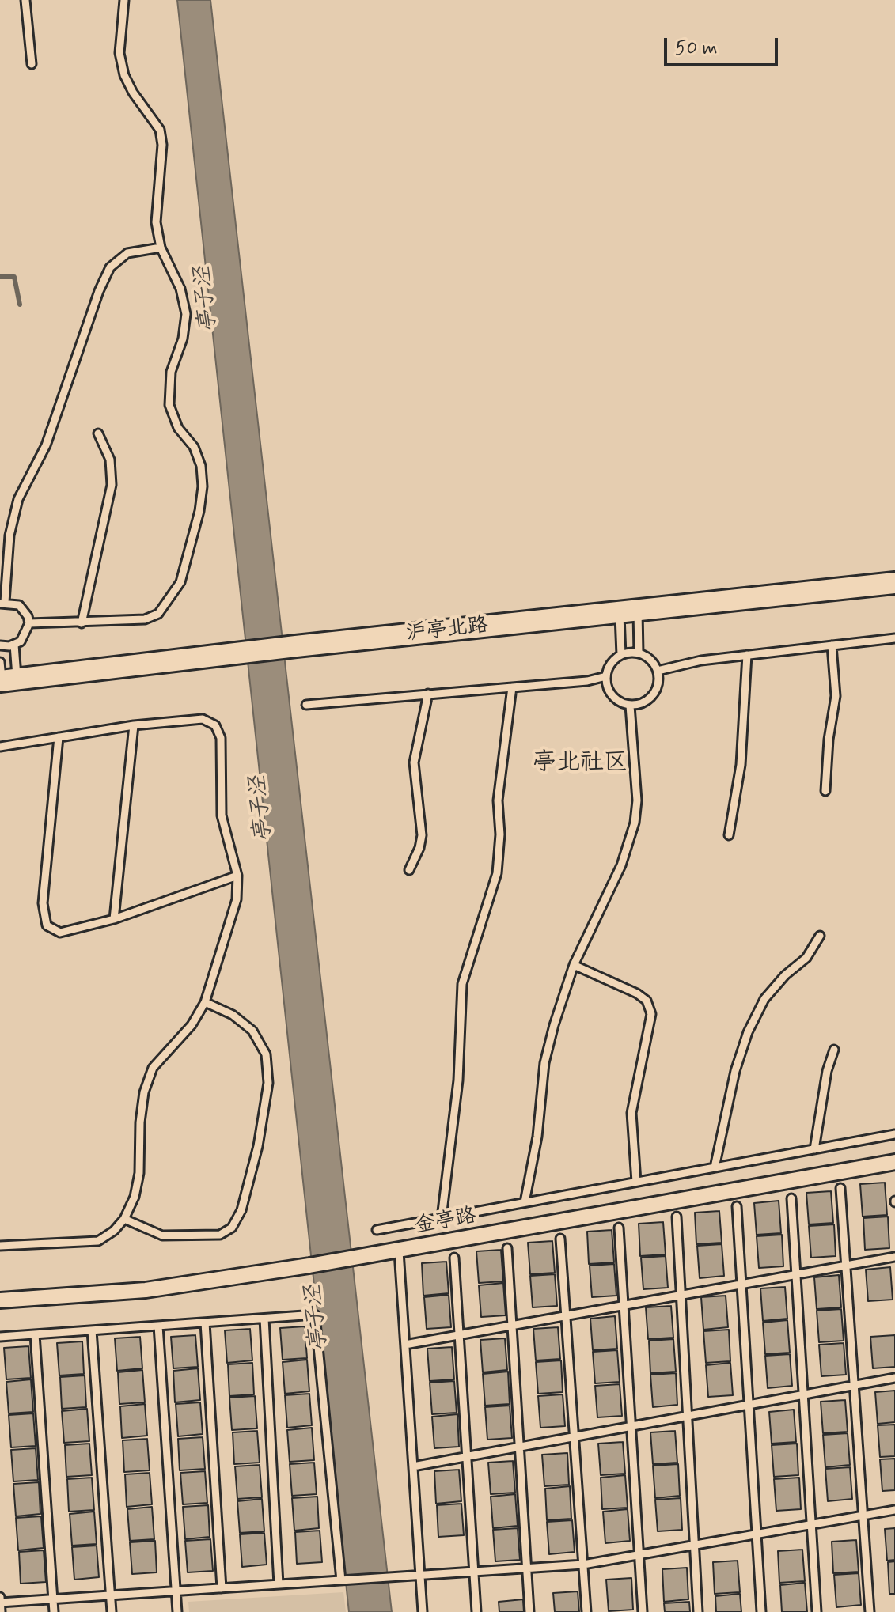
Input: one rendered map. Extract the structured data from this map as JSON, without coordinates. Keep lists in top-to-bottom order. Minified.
{"streets":{"street":["沪亭北路","金亭路"]},"districts":["亭北社区"],"water":["亭子泾"],"scale_bar":"50 m"}
